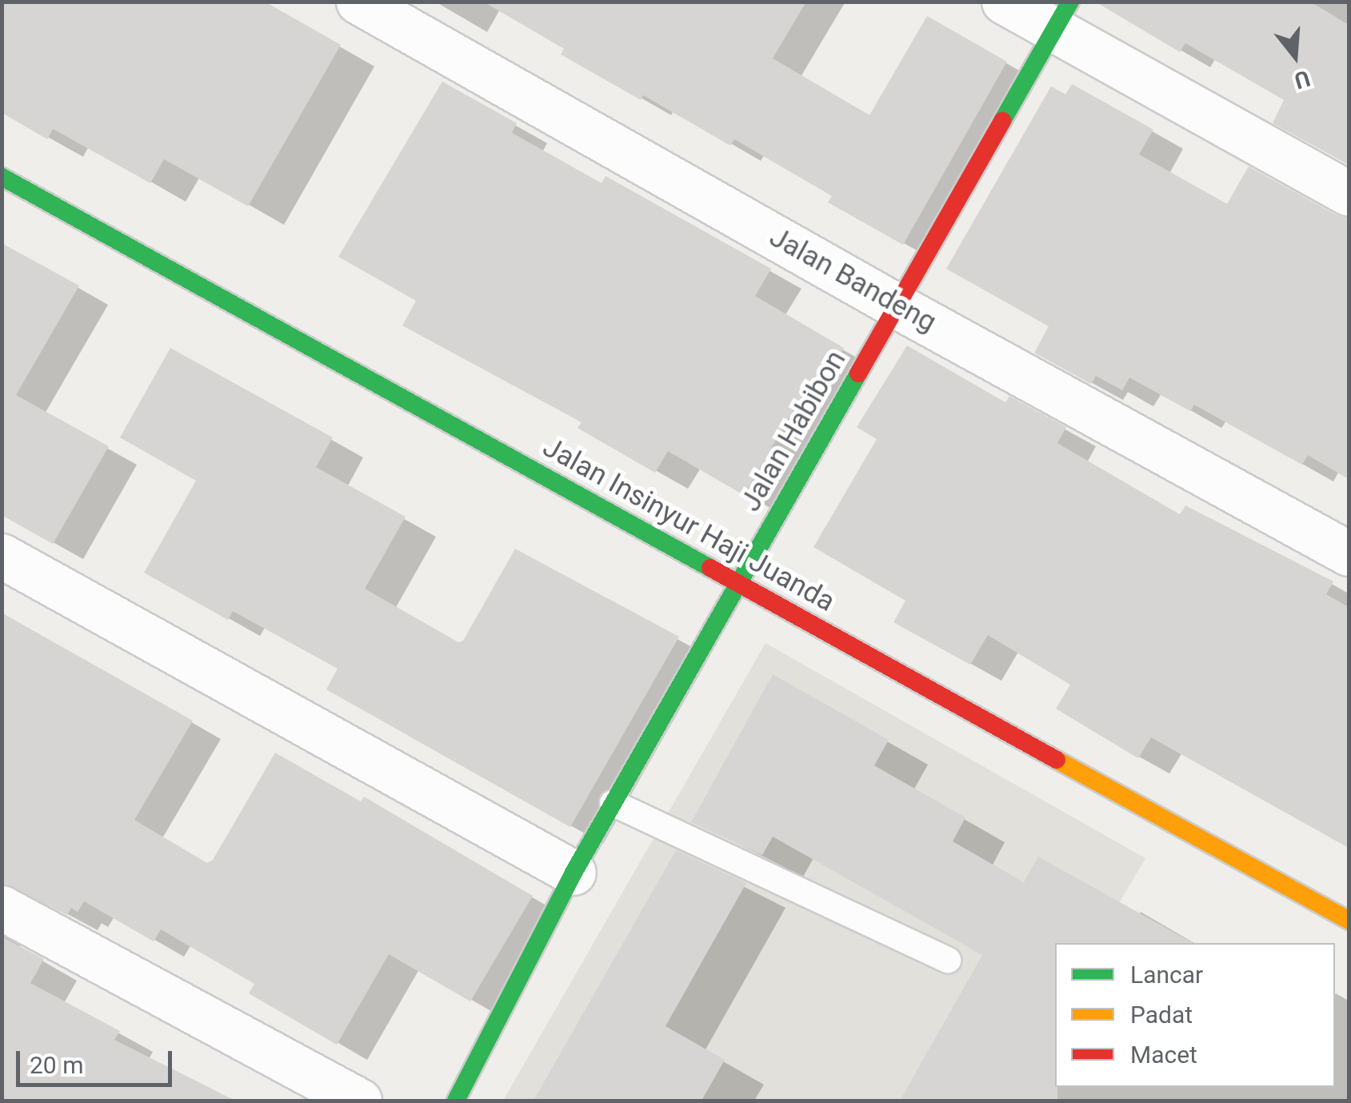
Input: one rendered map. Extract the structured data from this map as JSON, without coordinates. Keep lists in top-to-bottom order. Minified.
{"streets":{"street":["Jalan Bandeng","Jalan Habibon","Jalan Insinyur Haji Juanda"]},"crossings":[["Jalan Bandeng","Jalan Habibon"],["Jalan Habibon","Jalan Insinyur Haji Juanda"]],"legend":["Lancar","Padat","Macet"],"scale_bar":"20 m","north":"bottom"}
